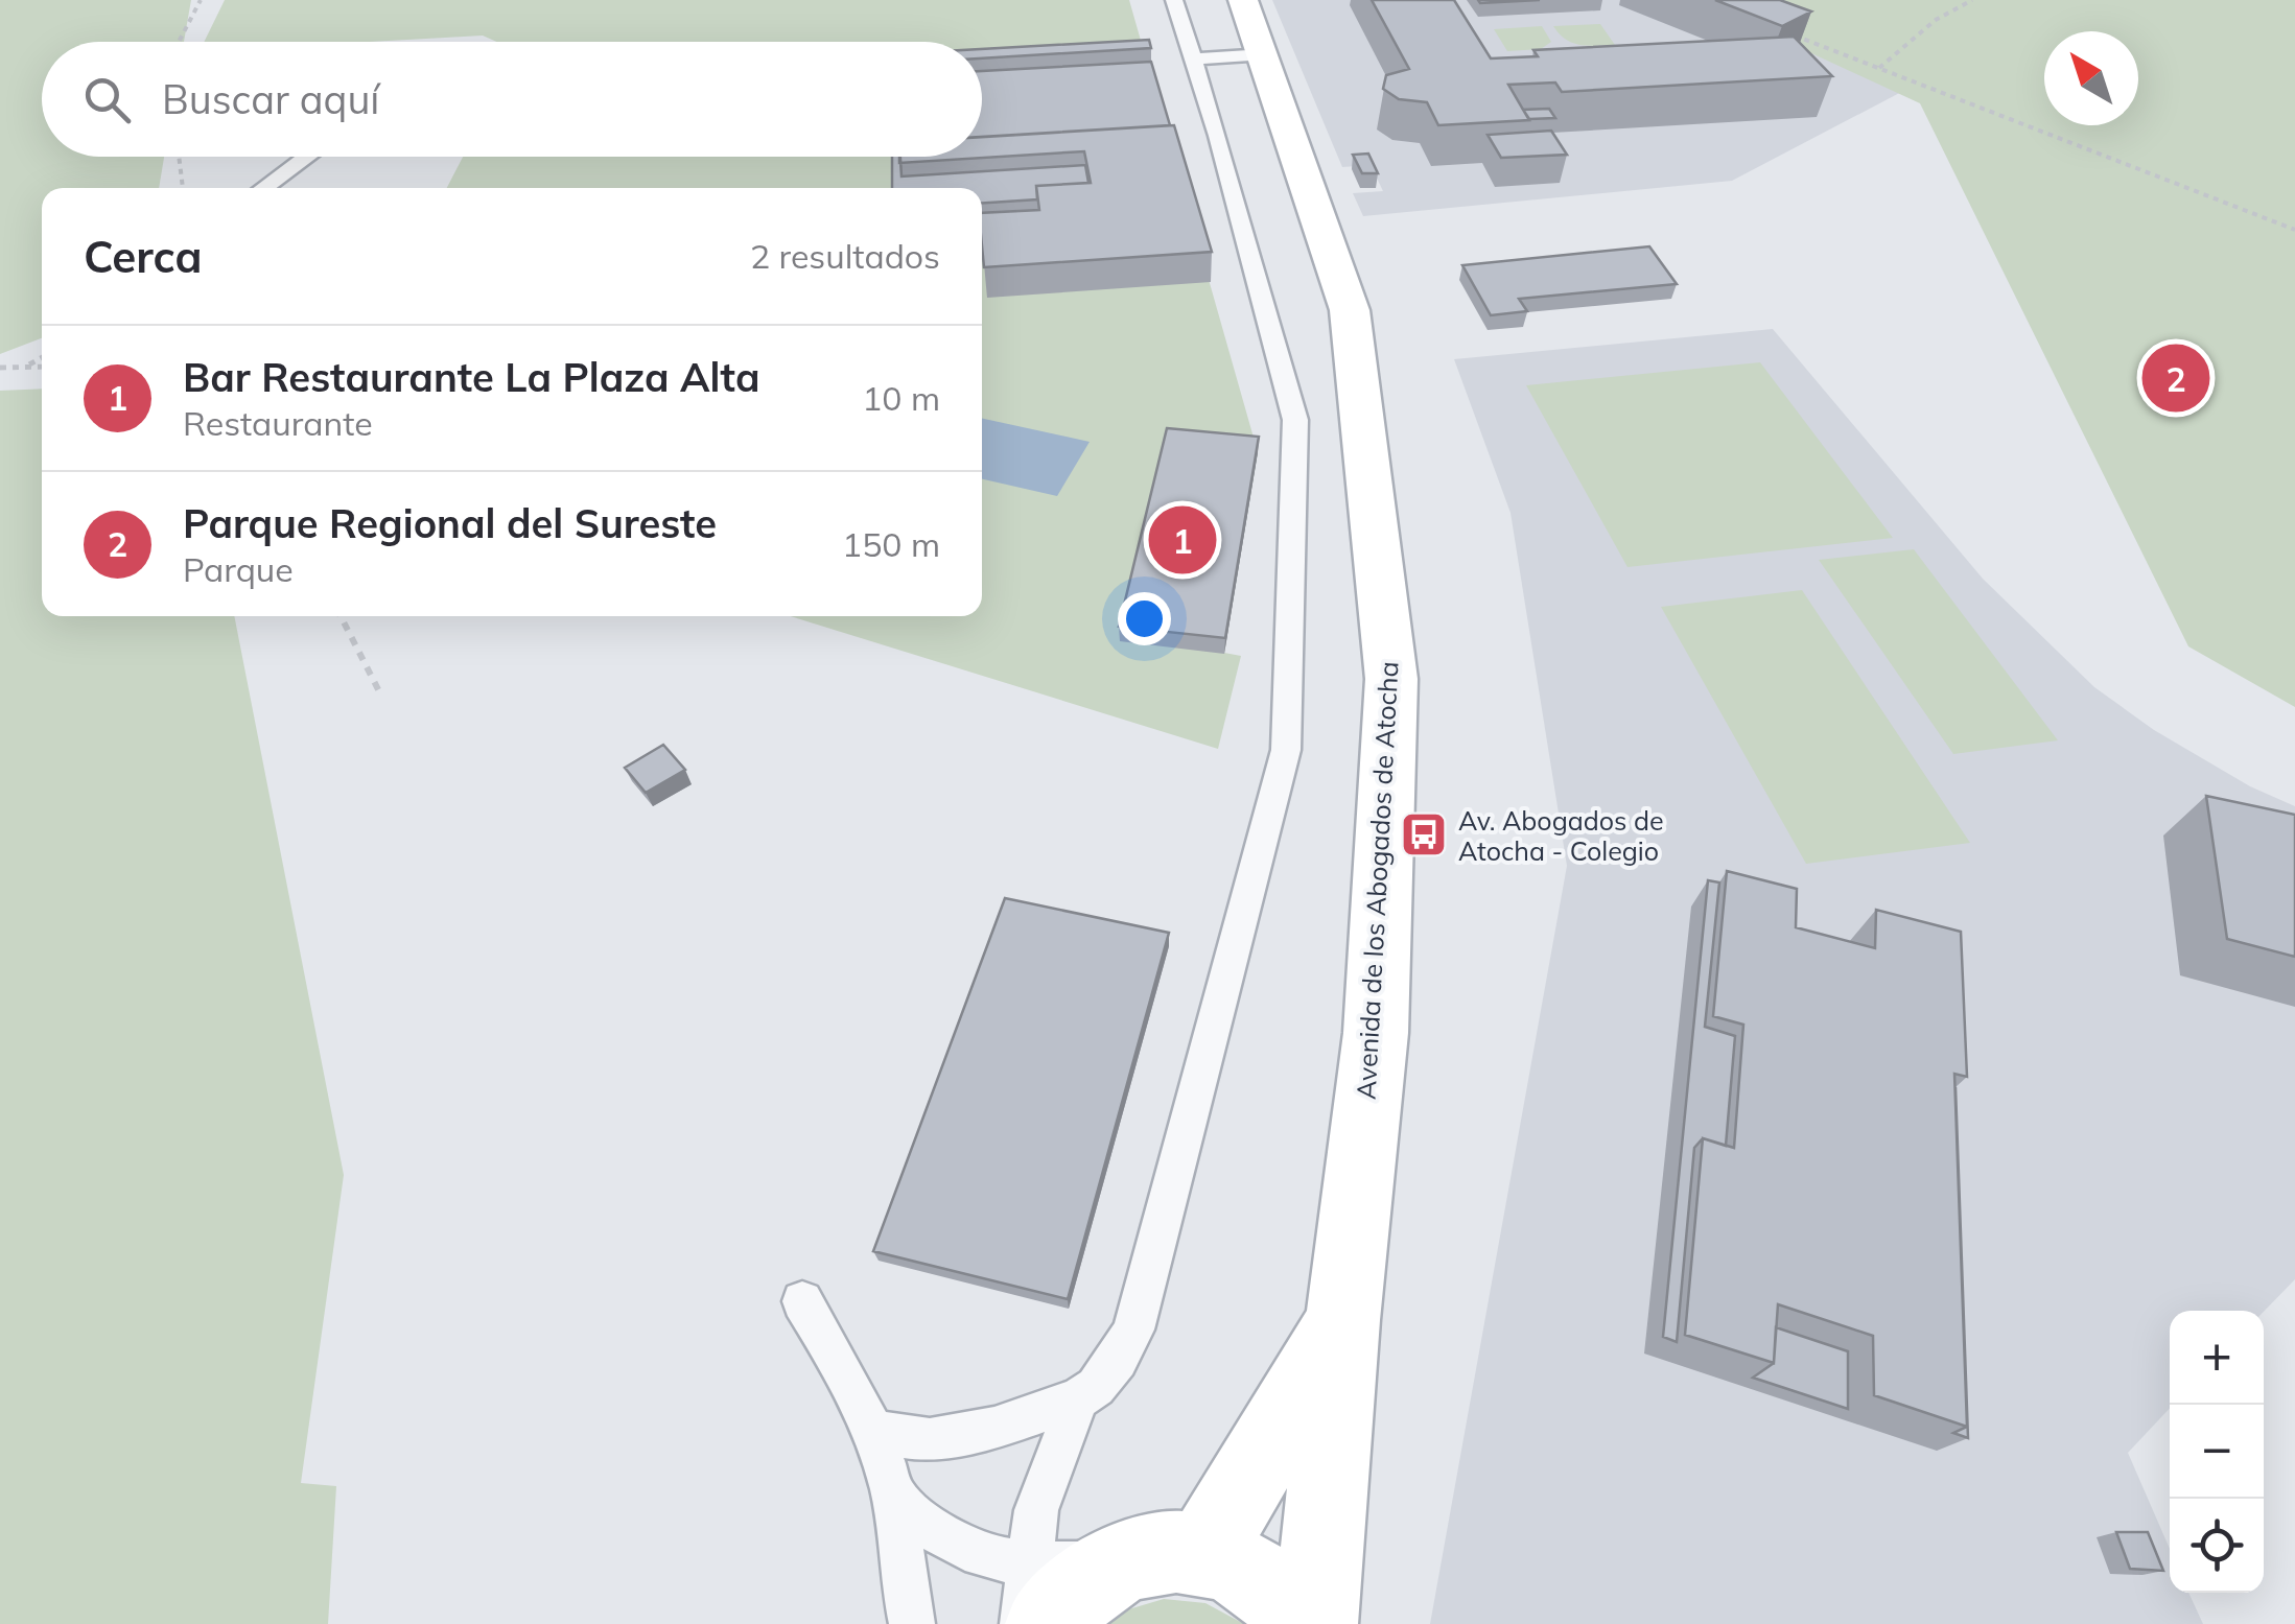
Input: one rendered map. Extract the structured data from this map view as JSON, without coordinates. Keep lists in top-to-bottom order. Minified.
{"streets":{"main road":["Avenida de los Abogados de Atocha"]},"places":{"bus stop":["Av. Abogados de Atocha - Colegio"]},"north":"top left","page":{"search":"Buscar aquí","heading":["Cerca","2 resultados"],"list":[{"mark":"1","name":"Bar Restaurante La Plaza Alta","note":"Restaurante","value":"10 m"},{"mark":"2","name":"Parque Regional del Sureste","note":"Parque","value":"150 m"}],"pins":["2","1"],"map_buttons":["+","−"]}}
